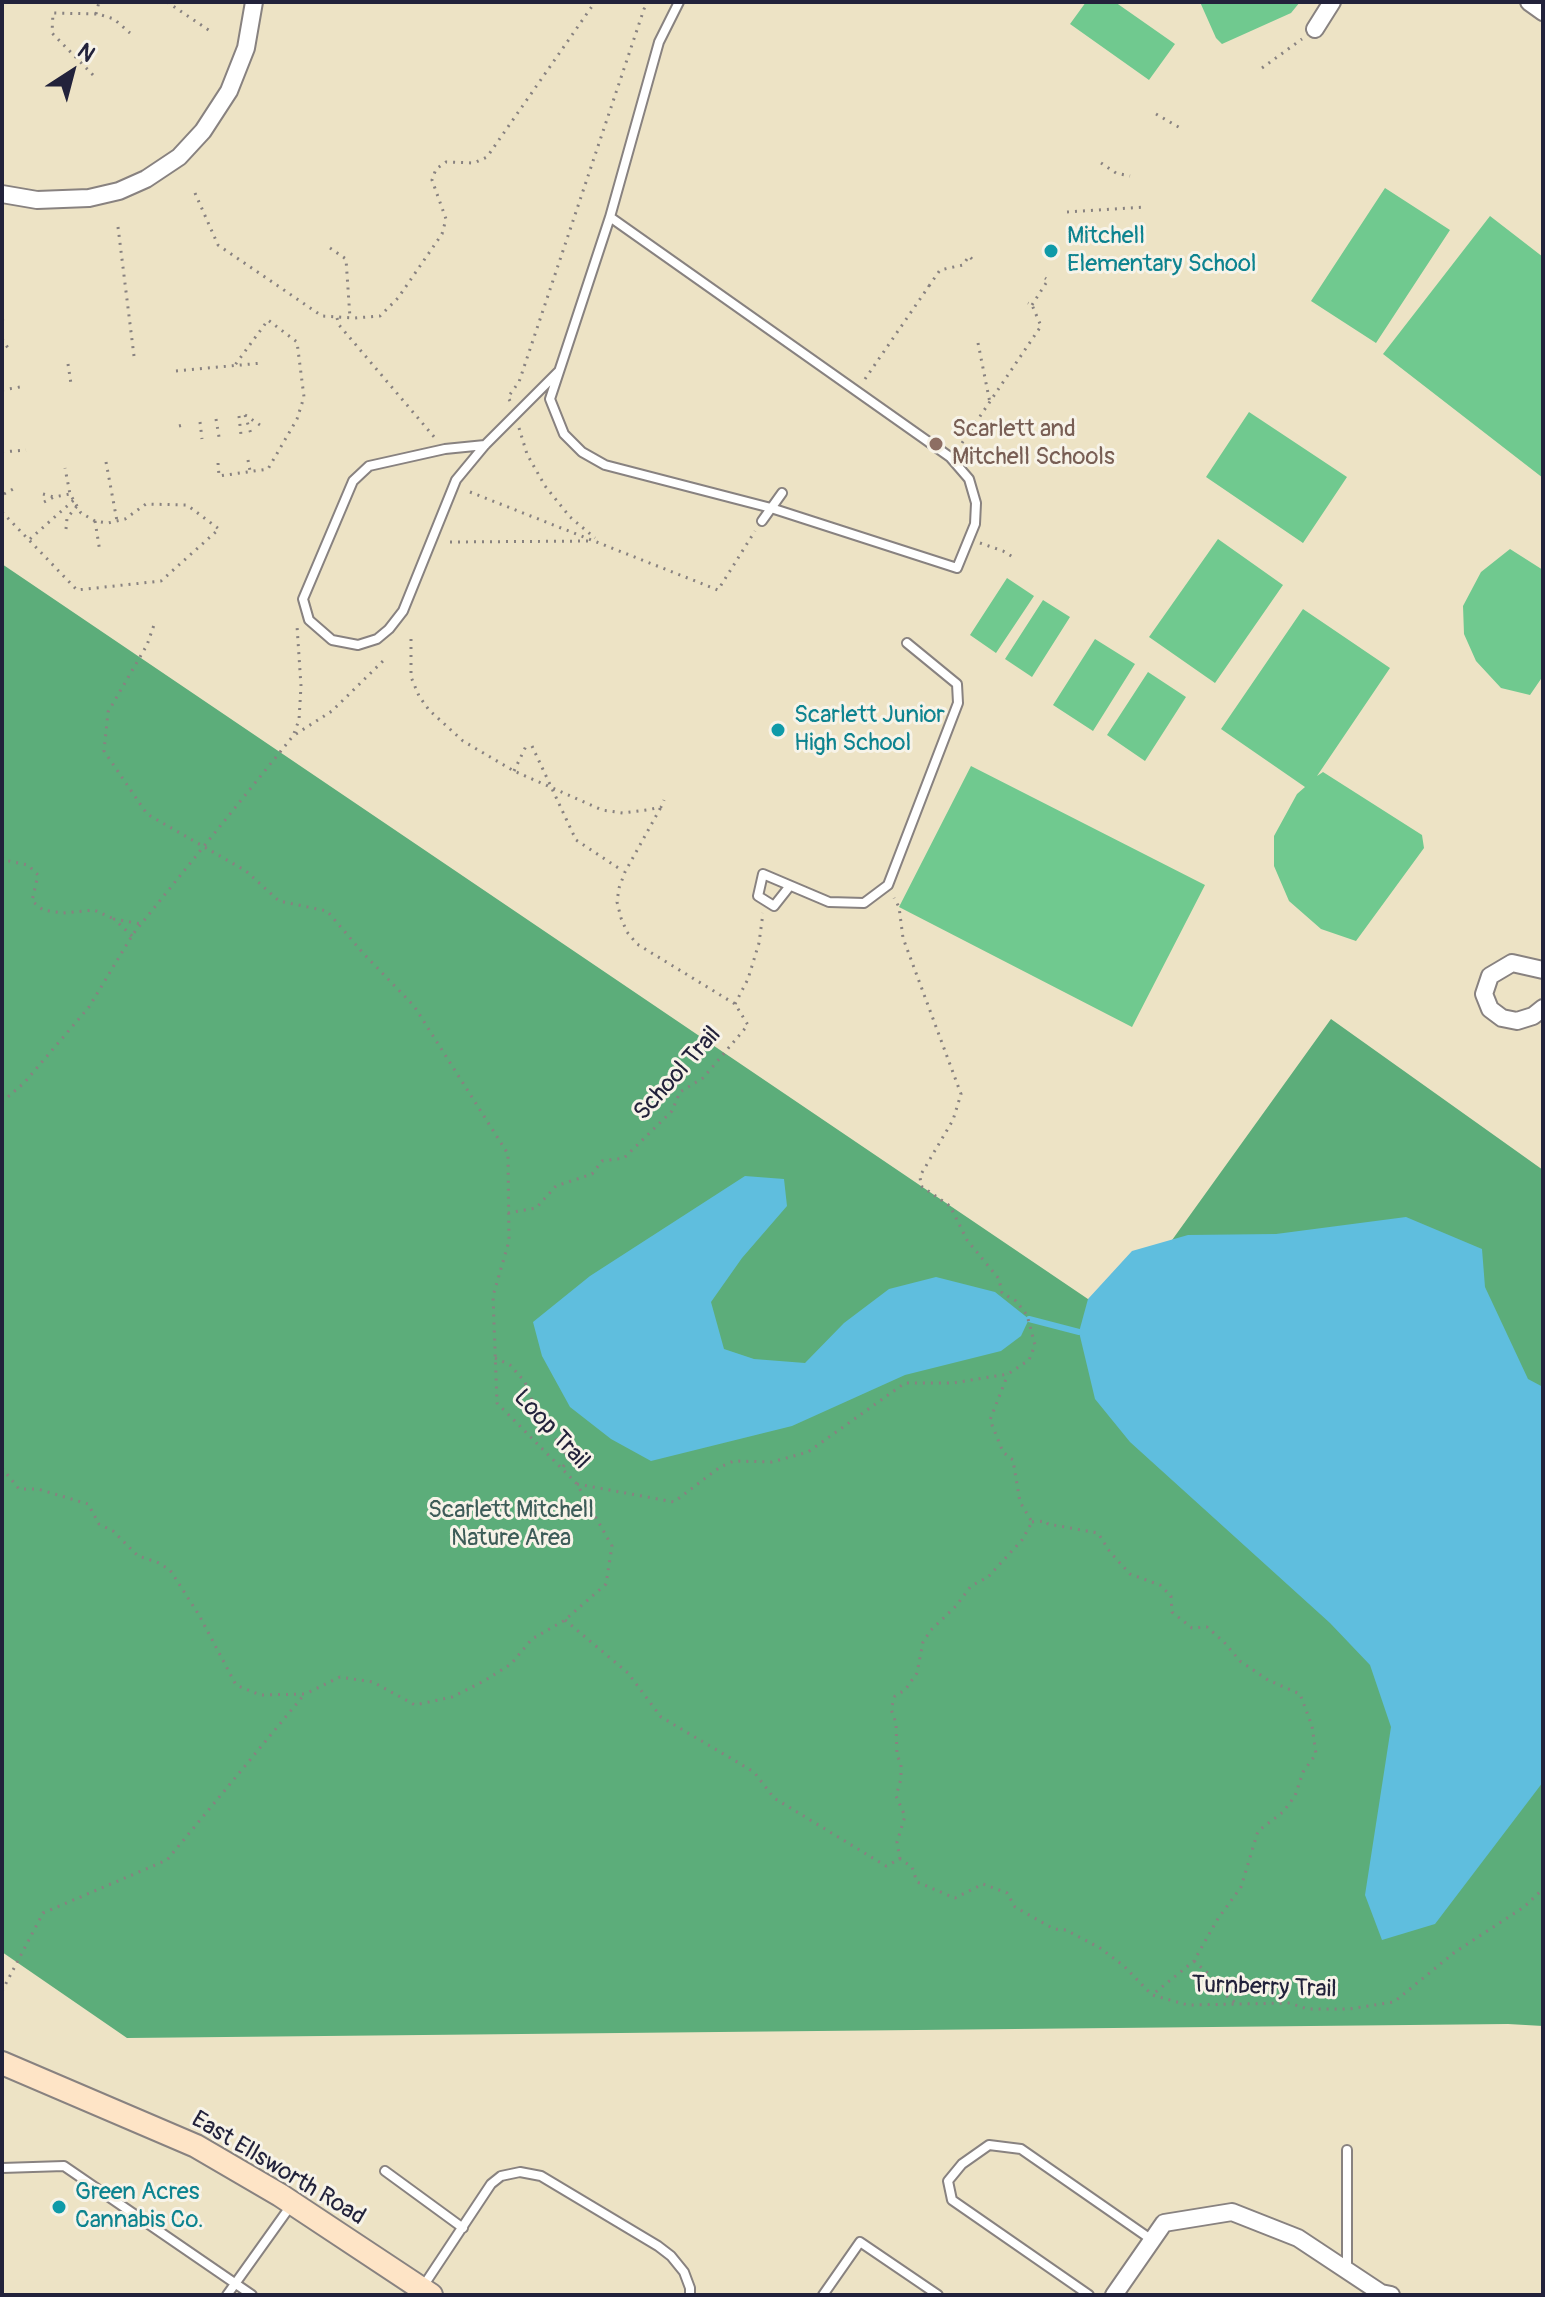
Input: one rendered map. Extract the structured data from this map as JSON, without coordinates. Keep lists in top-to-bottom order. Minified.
{"streets":{"main road":["East Ellsworth Road"],"path":["School Trail","Loop Trail","Turnberry Trail"]},"crossings":[["School Trail","Loop Trail"]],"parks":["Scarlett Mitchell Nature Area"],"places":["Mitchell Elementary School","Scarlett and Mitchell Schools","Scarlett Junior High School","Green Acres Cannabis Co."],"north":"top right"}
